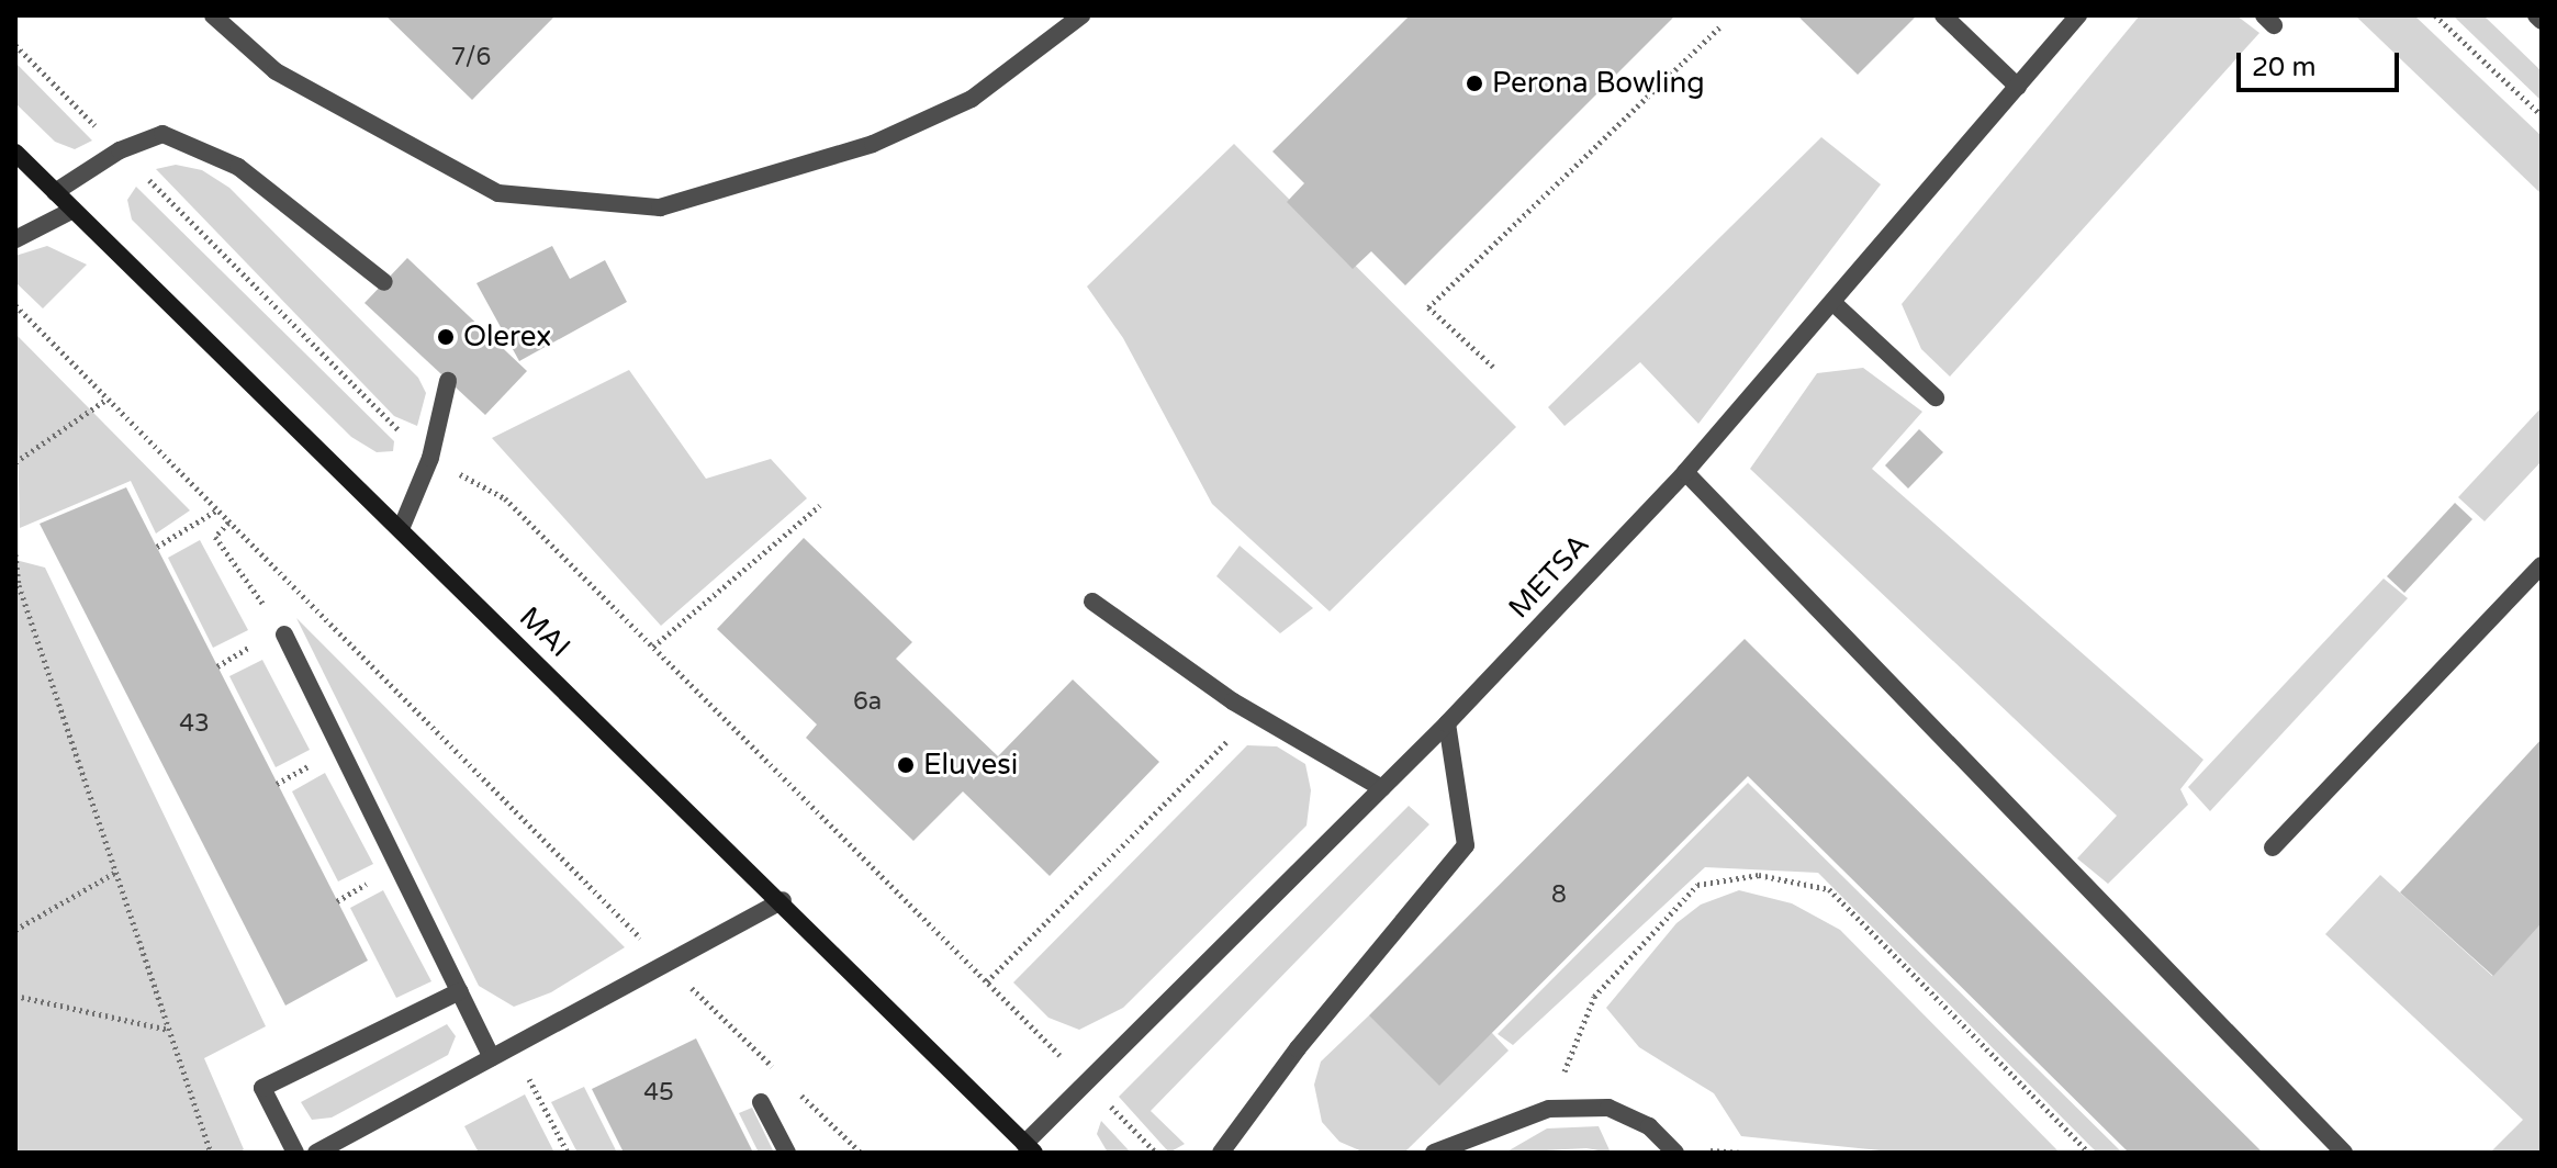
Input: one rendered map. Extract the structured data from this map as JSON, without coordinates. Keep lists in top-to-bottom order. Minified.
{"streets":{"street":["METSA","MAI"]},"crossings":[["METSA","MAI"]],"places":["Perona Bowling","Olerex","Eluvesi"],"house_numbers":["7/6","6a","43","8","45"],"scale_bar":"20 m"}
